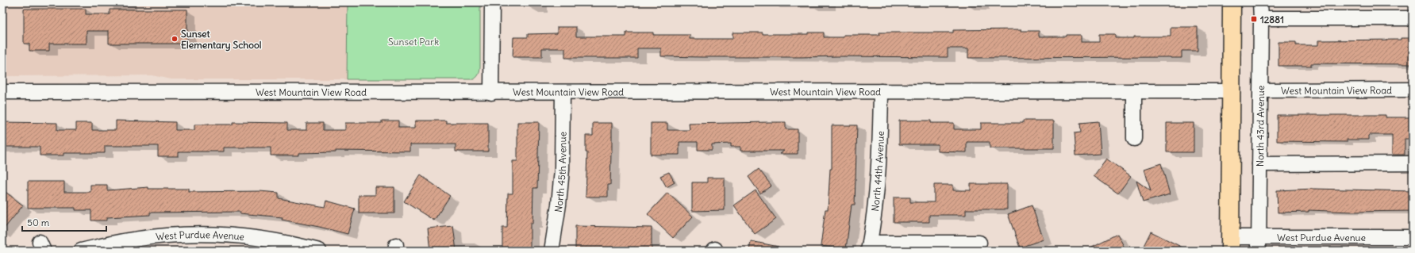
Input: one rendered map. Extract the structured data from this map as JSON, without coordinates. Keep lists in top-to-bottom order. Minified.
{"streets":{"street":["West Mountain View Road","North 43rd Avenue","North 45th Avenue","North 44th Avenue","West Purdue Avenue"]},"crossings":[["West Mountain View Road","North 43rd Avenue"],["West Mountain View Road","North 45th Avenue"],["West Mountain View Road","North 44th Avenue"],["North 43rd Avenue","West Purdue Avenue"]],"parks":["Sunset Park"],"places":{"transit":["12881"],"other":["Sunset Elementary School"]},"scale_bar":"50 m"}
